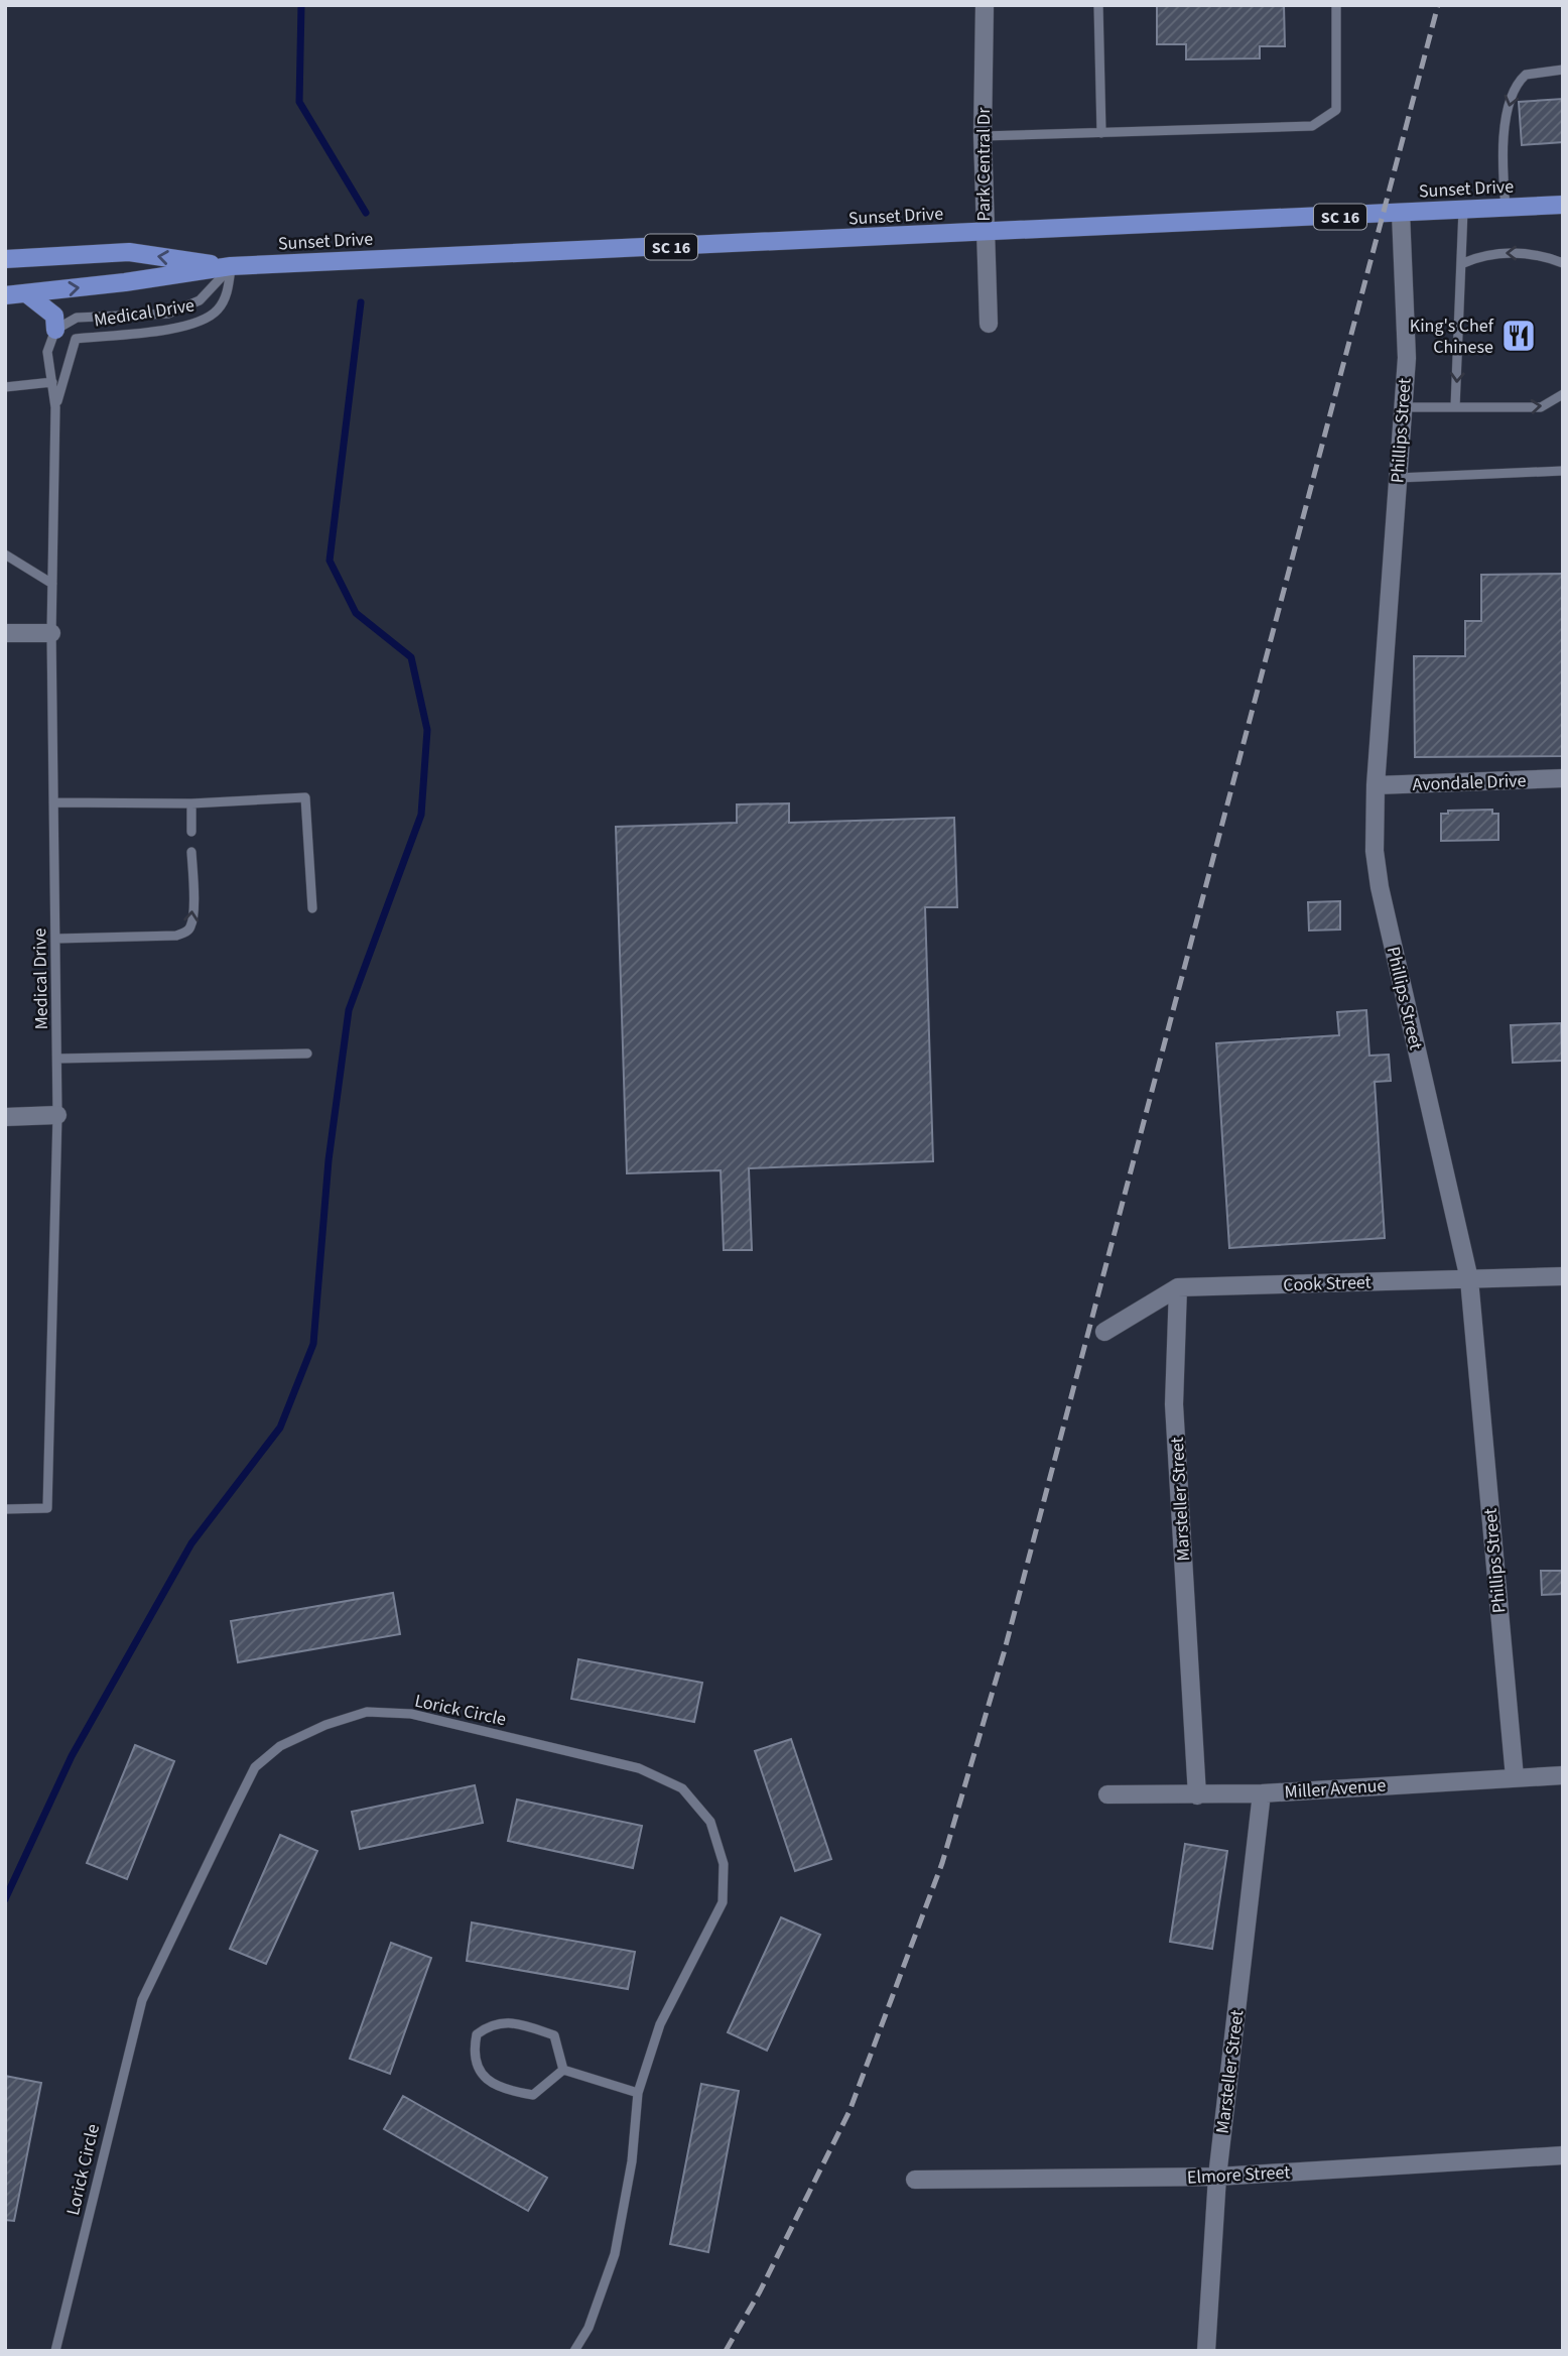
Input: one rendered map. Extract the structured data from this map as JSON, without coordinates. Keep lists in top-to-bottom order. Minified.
{"streets":{"main road":["Sunset Drive","SC 16"],"street":["Park Central Dr","Phillips Street","Avondale Drive","Cook Street","Marsteller Street","Miller Avenue","Elmore Street"],"lane":["Medical Drive","Lorick Circle"]},"crossings":[["Park Central Dr","Sunset Drive"],["Sunset Drive","Medical Drive"],["Sunset Drive","Phillips Street"],["Phillips Street","Avondale Drive"],["Phillips Street","Cook Street"],["Phillips Street","Miller Avenue"],["Cook Street","Marsteller Street"],["Marsteller Street","Miller Avenue"],["Marsteller Street","Elmore Street"]],"places":{"restaurant":["King's Chef Chinese"]}}
